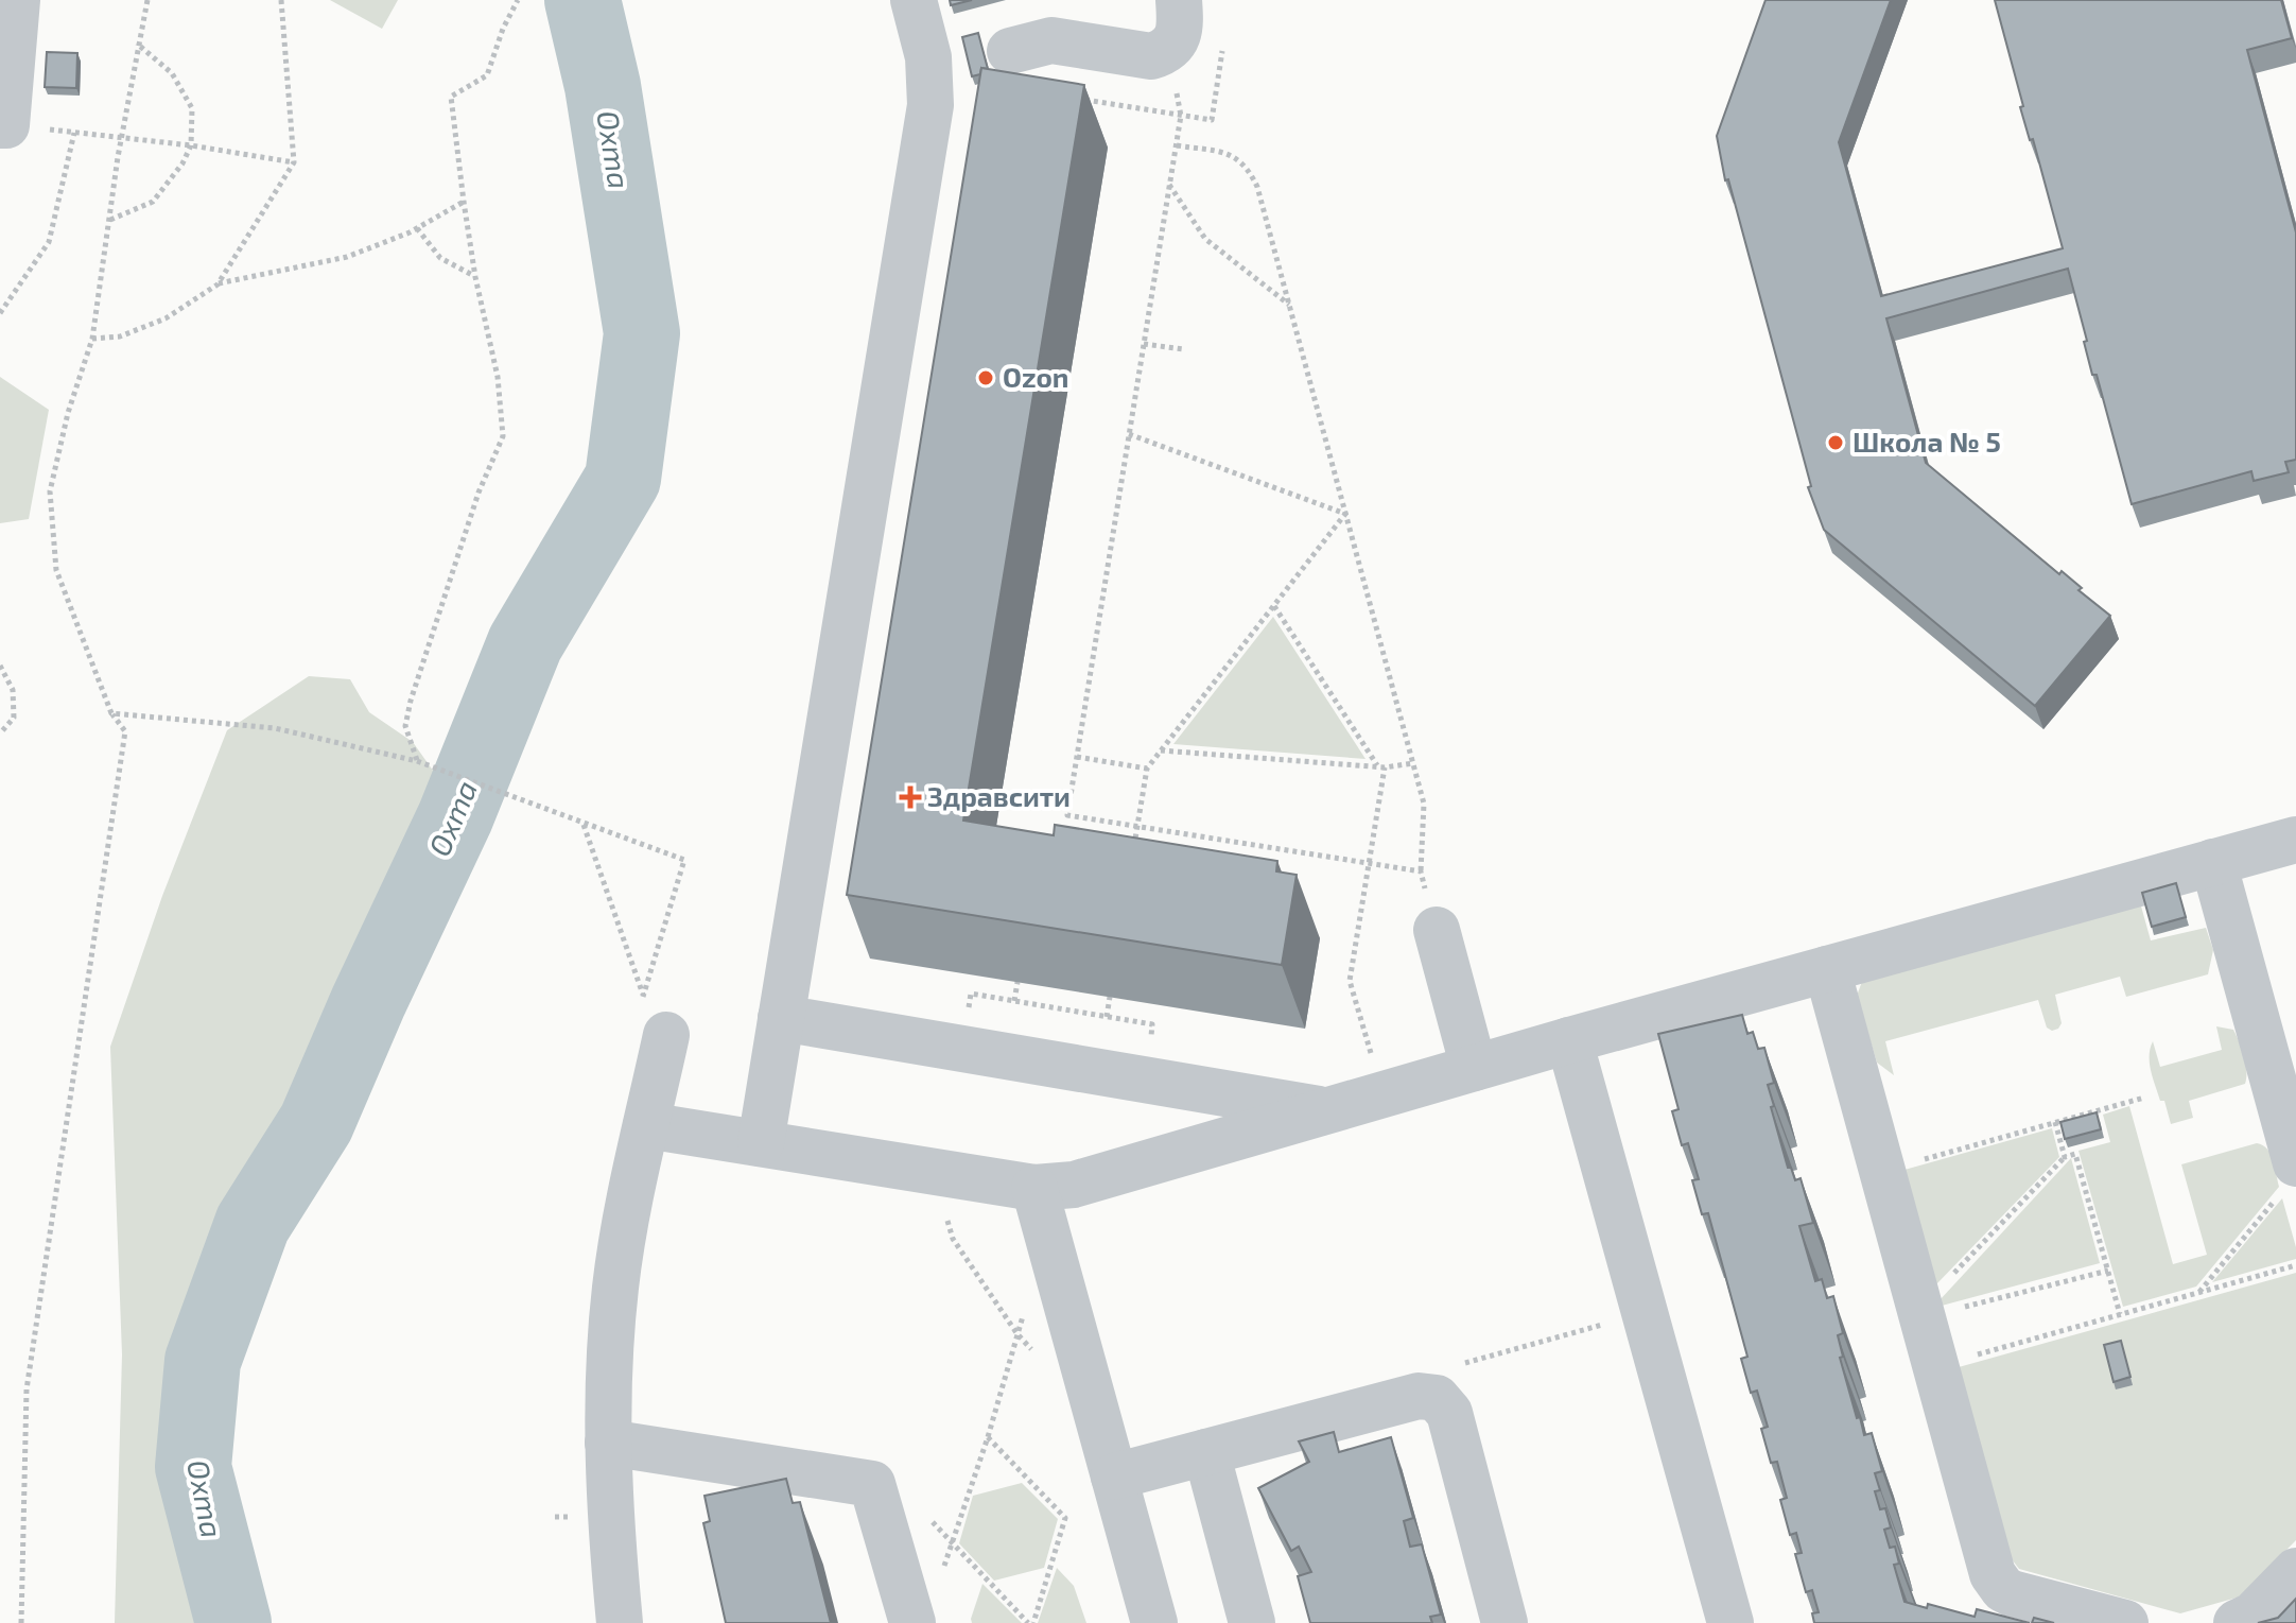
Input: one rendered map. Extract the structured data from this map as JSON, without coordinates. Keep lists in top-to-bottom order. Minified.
{"water":["Охта"],"places":{"other":["Ozon","Школа № 5"],"health":["Здравсити"]}}
